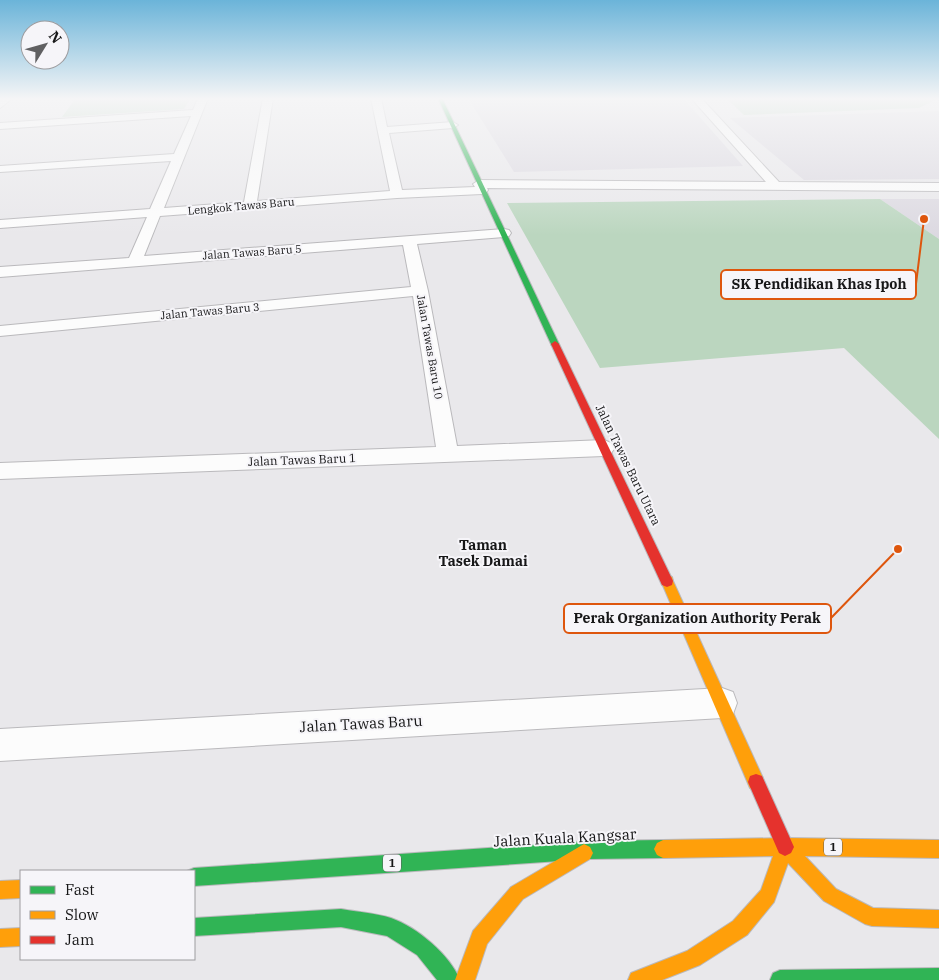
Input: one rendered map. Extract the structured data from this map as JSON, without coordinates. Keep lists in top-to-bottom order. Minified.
{"streets":{"main road":["Jalan Tawas Baru Utara","Jalan Kuala Kangsar","1"],"street":["Lengkok Tawas Baru","Jalan Tawas Baru 5","Jalan Tawas Baru 3","Jalan Tawas Baru 10","Jalan Tawas Baru 1","Jalan Tawas Baru"]},"crossings":[["Lengkok Tawas Baru","Jalan Tawas Baru Utara"],["Jalan Tawas Baru 5","Jalan Tawas Baru 10"],["Jalan Tawas Baru 5","Jalan Tawas Baru Utara"],["Jalan Tawas Baru 3","Jalan Tawas Baru 10"],["Jalan Tawas Baru 10","Jalan Tawas Baru 1"],["Jalan Tawas Baru 1","Jalan Tawas Baru Utara"],["Jalan Tawas Baru Utara","Jalan Tawas Baru"],["Jalan Tawas Baru Utara","Jalan Kuala Kangsar"]],"districts":["Taman Tasek Damai"],"places":["SK Pendidikan Khas Ipoh","Perak Organization Authority Perak"],"legend":["Fast","Slow","Jam"],"north":"top right"}
